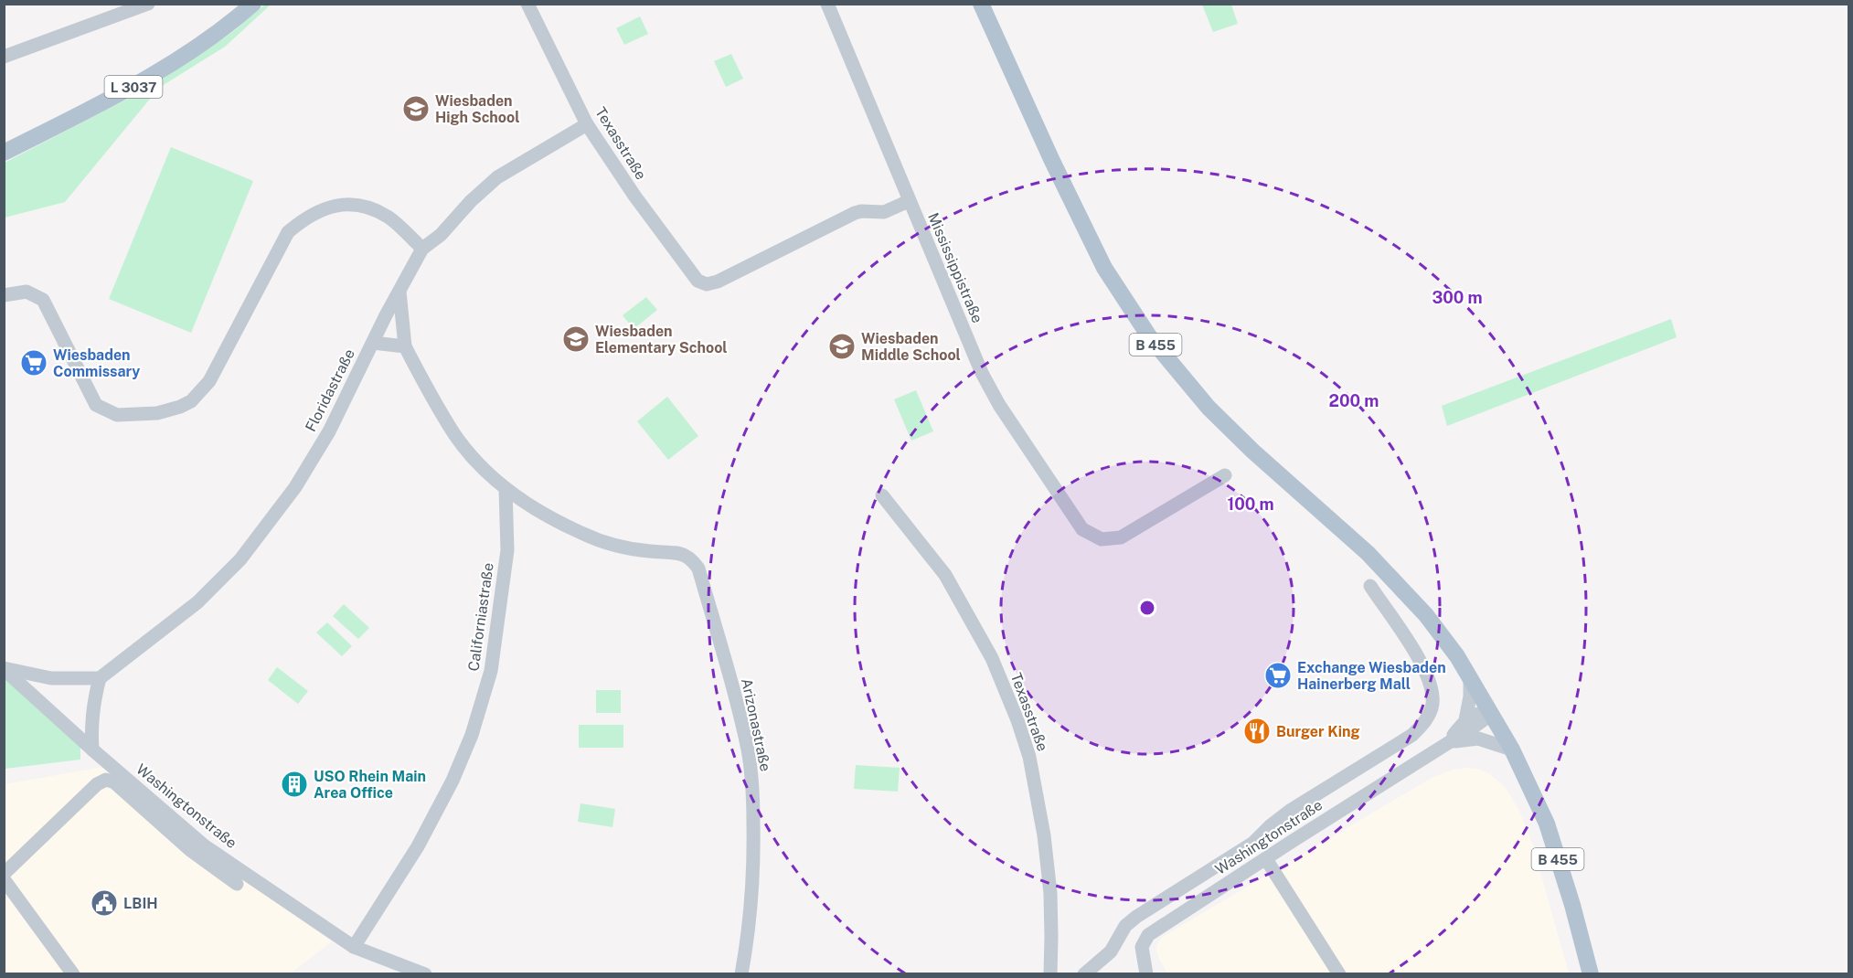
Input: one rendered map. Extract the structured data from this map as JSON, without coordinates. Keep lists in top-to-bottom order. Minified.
{"streets":{"main road":["L 3037","B 455"],"street":["Texasstraße","Mississippistraße","Floridastraße","Californiastraße","Arizonastraße","Washingtonstraße"]},"crossings":[["Texasstraße","Mississippistraße"],["Texasstraße","Floridastraße"],["B 455","Washingtonstraße"],["Californiastraße","Arizonastraße"],["Californiastraße","Washingtonstraße"]],"places":{"school or university":["Wiesbaden High School","Wiesbaden Elementary School","Wiesbaden Middle School"],"supermarket":["Wiesbaden Commissary","Exchange Wiesbaden Hainerberg Mall"],"restaurant":["Burger King"],"building":["USO Rhein Main Area Office"],"public building":["LBIH"]},"rings":["300 m","200 m","100 m"]}
